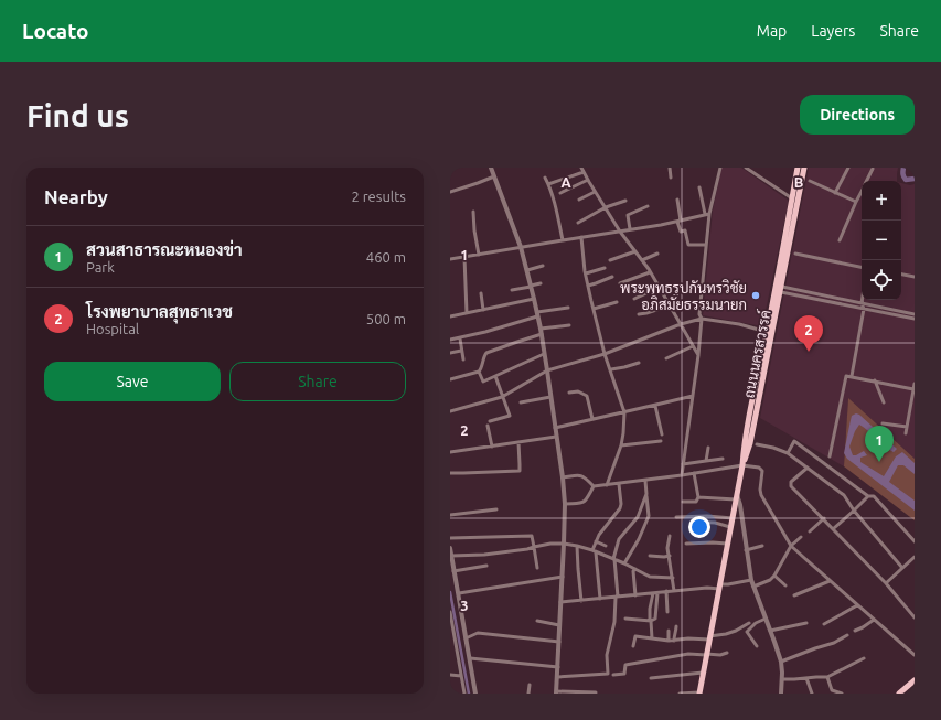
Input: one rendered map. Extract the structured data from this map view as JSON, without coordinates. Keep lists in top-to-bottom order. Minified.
{"streets":{"main road":["ถนนนครสวรรค์"]},"places":["พระพุทธรูปกันทรวิชัย อภิสมัยธรรมนายก"],"page":{"header":"Locato","nav":["Map","Layers","Share"],"buttons":["Directions",["Save","Share"]],"title":"Find us","heading":["Nearby","2 results"],"map_buttons":["+","−"],"list":[{"mark":"1","name":"สวนสาธารณะหนองข่า","note":"Park","value":"460 m"},{"mark":"2","name":"โรงพยาบาลสุทธาเวช","note":"Hospital","value":"500 m"}],"pins":["2","1"]},"grid":{"columns":["A","B"],"rows":["1","2","3"]}}
